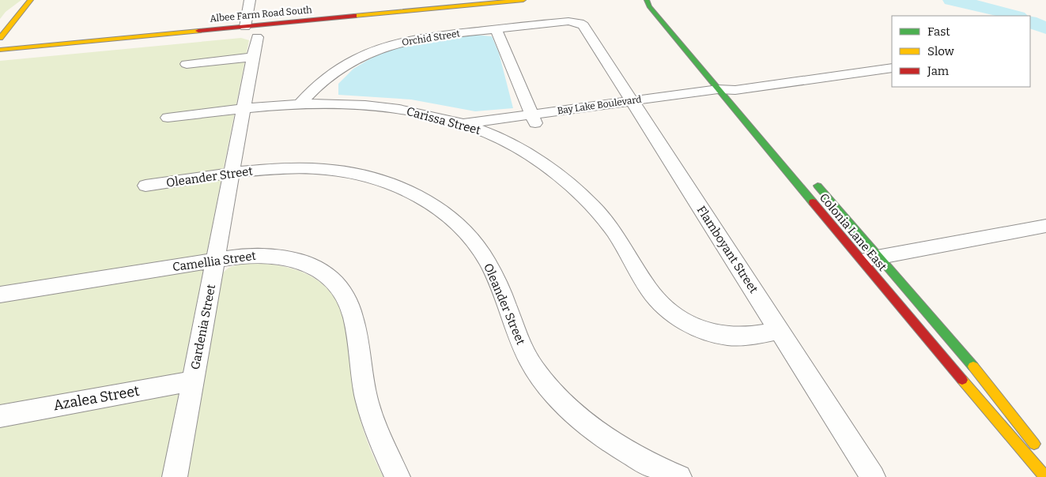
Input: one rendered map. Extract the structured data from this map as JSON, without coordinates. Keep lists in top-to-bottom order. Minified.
{"streets":{"street":["Albee Farm Road South","Orchid Street","Carissa Street","Oleander Street","Colonia Lane East","Flamboyant Street","Camellia Street","Gardenia Street","Azalea Street"]},"crossings":[["Albee Farm Road South","Gardenia Street"],["Orchid Street","Carissa Street"],["Orchid Street","Flamboyant Street"],["Carissa Street","Flamboyant Street"],["Carissa Street","Gardenia Street"],["Oleander Street","Gardenia Street"],["Camellia Street","Gardenia Street"],["Gardenia Street","Azalea Street"]],"legend":["Fast","Slow","Jam"]}
